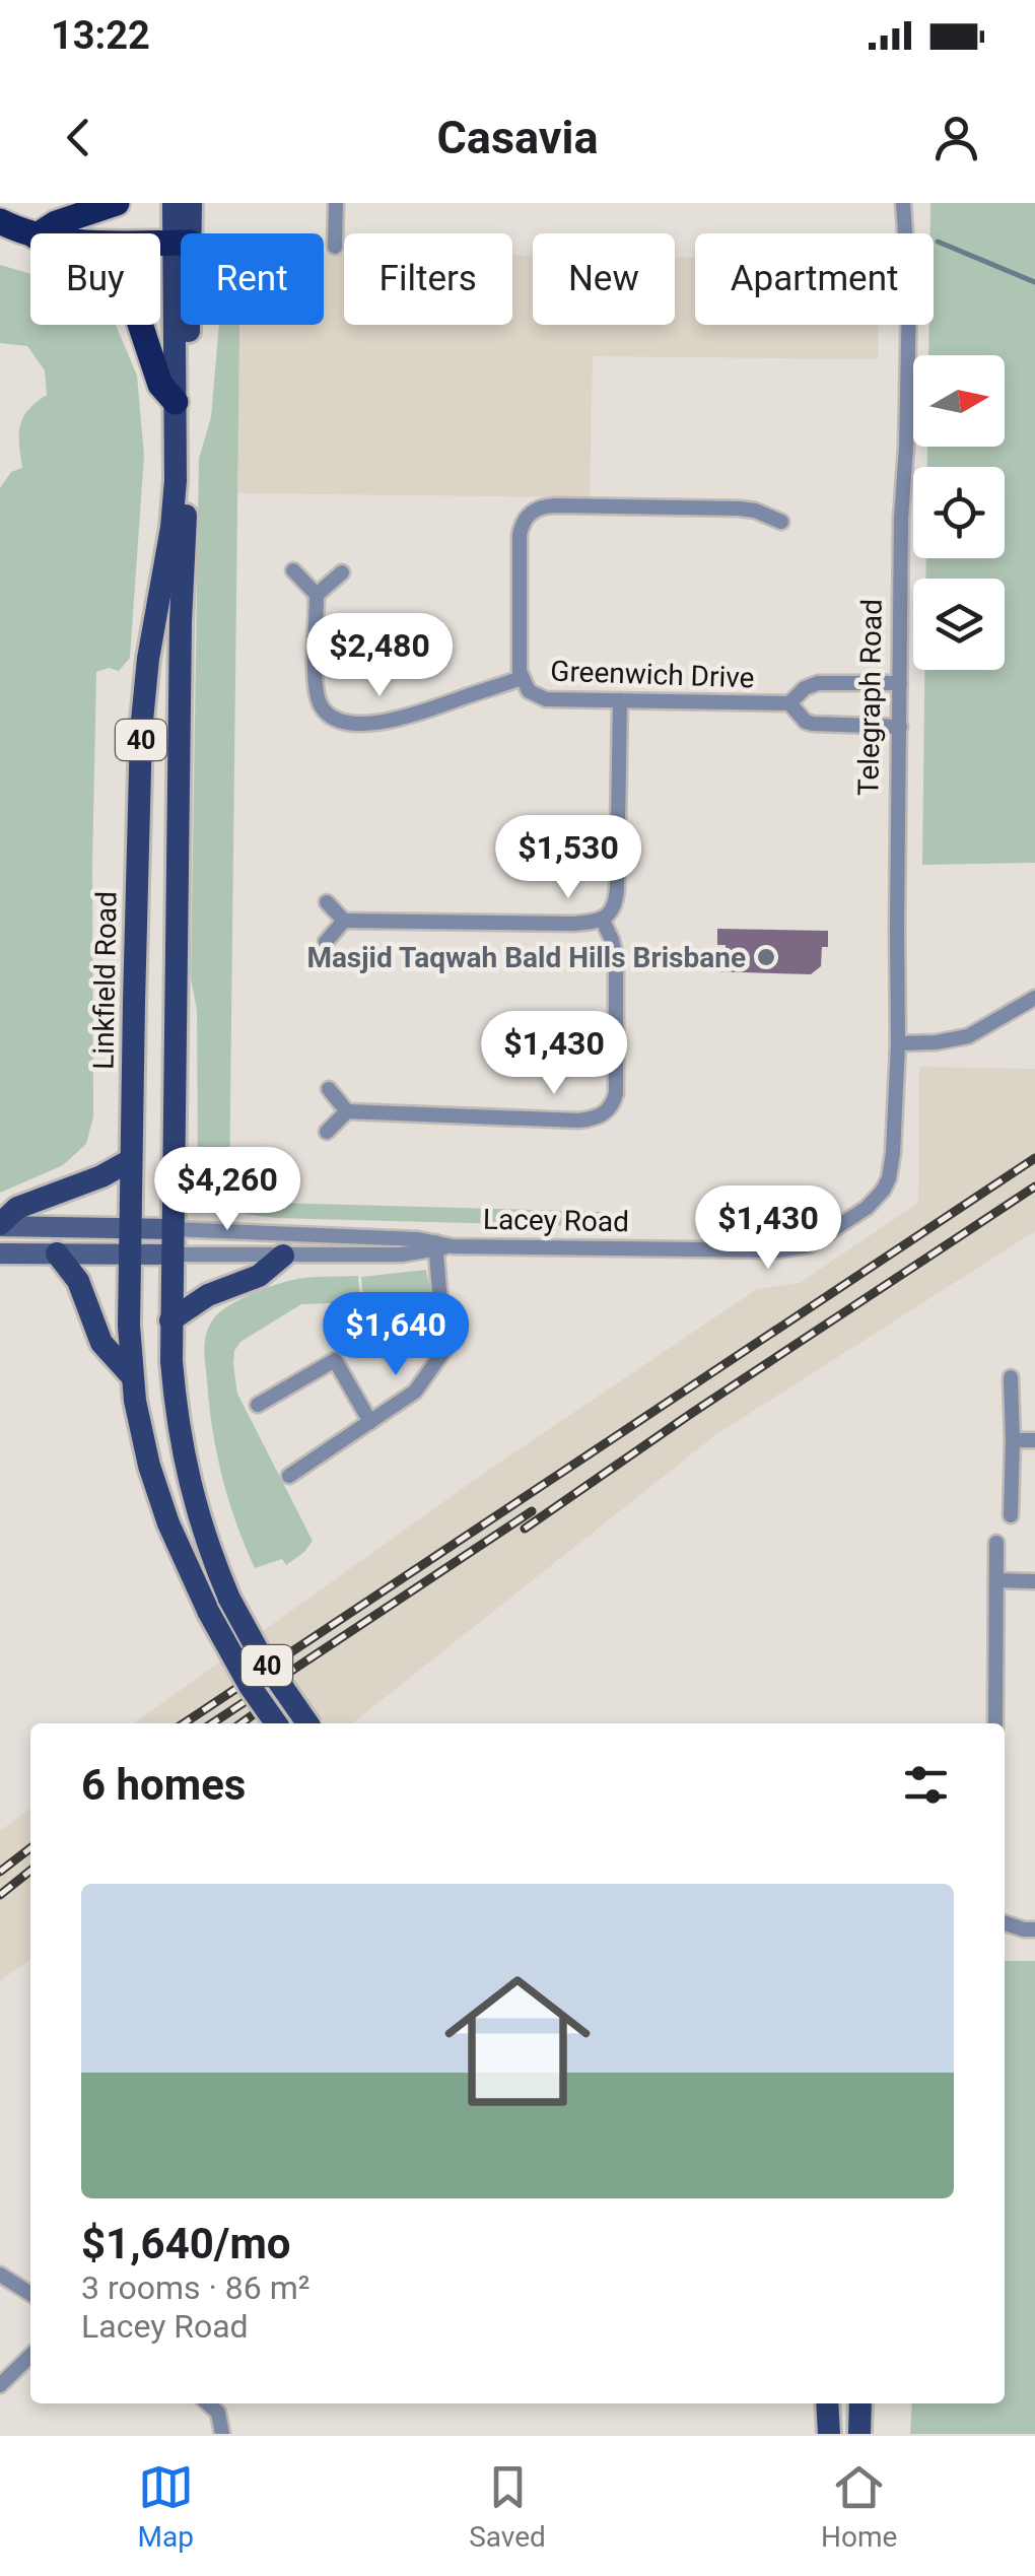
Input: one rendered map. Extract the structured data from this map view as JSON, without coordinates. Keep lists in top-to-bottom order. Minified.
{"streets":{"main road":["40","Linkfield Road"],"street":["Greenwich Drive","Telegraph Road","Lacey Road"]},"crossings":[["Greenwich Drive","Telegraph Road"],["Telegraph Road","Lacey Road"],["Linkfield Road","Lacey Road"]],"places":["Masjid Taqwah Bald Hills Brisbane"],"north":"right","page":{"status":"13:22","header":"Casavia","chip":["Buy","Rent","Filters","New","Apartment"],"price":["$2,480","$1,530","$1,430","$4,260","$1,430","$1,640"],"heading":"6 homes","list":[{"name":"$1,640/mo","note":"3 rooms · 86 m² · Lacey Road"}],"tabs":["Map","Saved","Home"]}}
